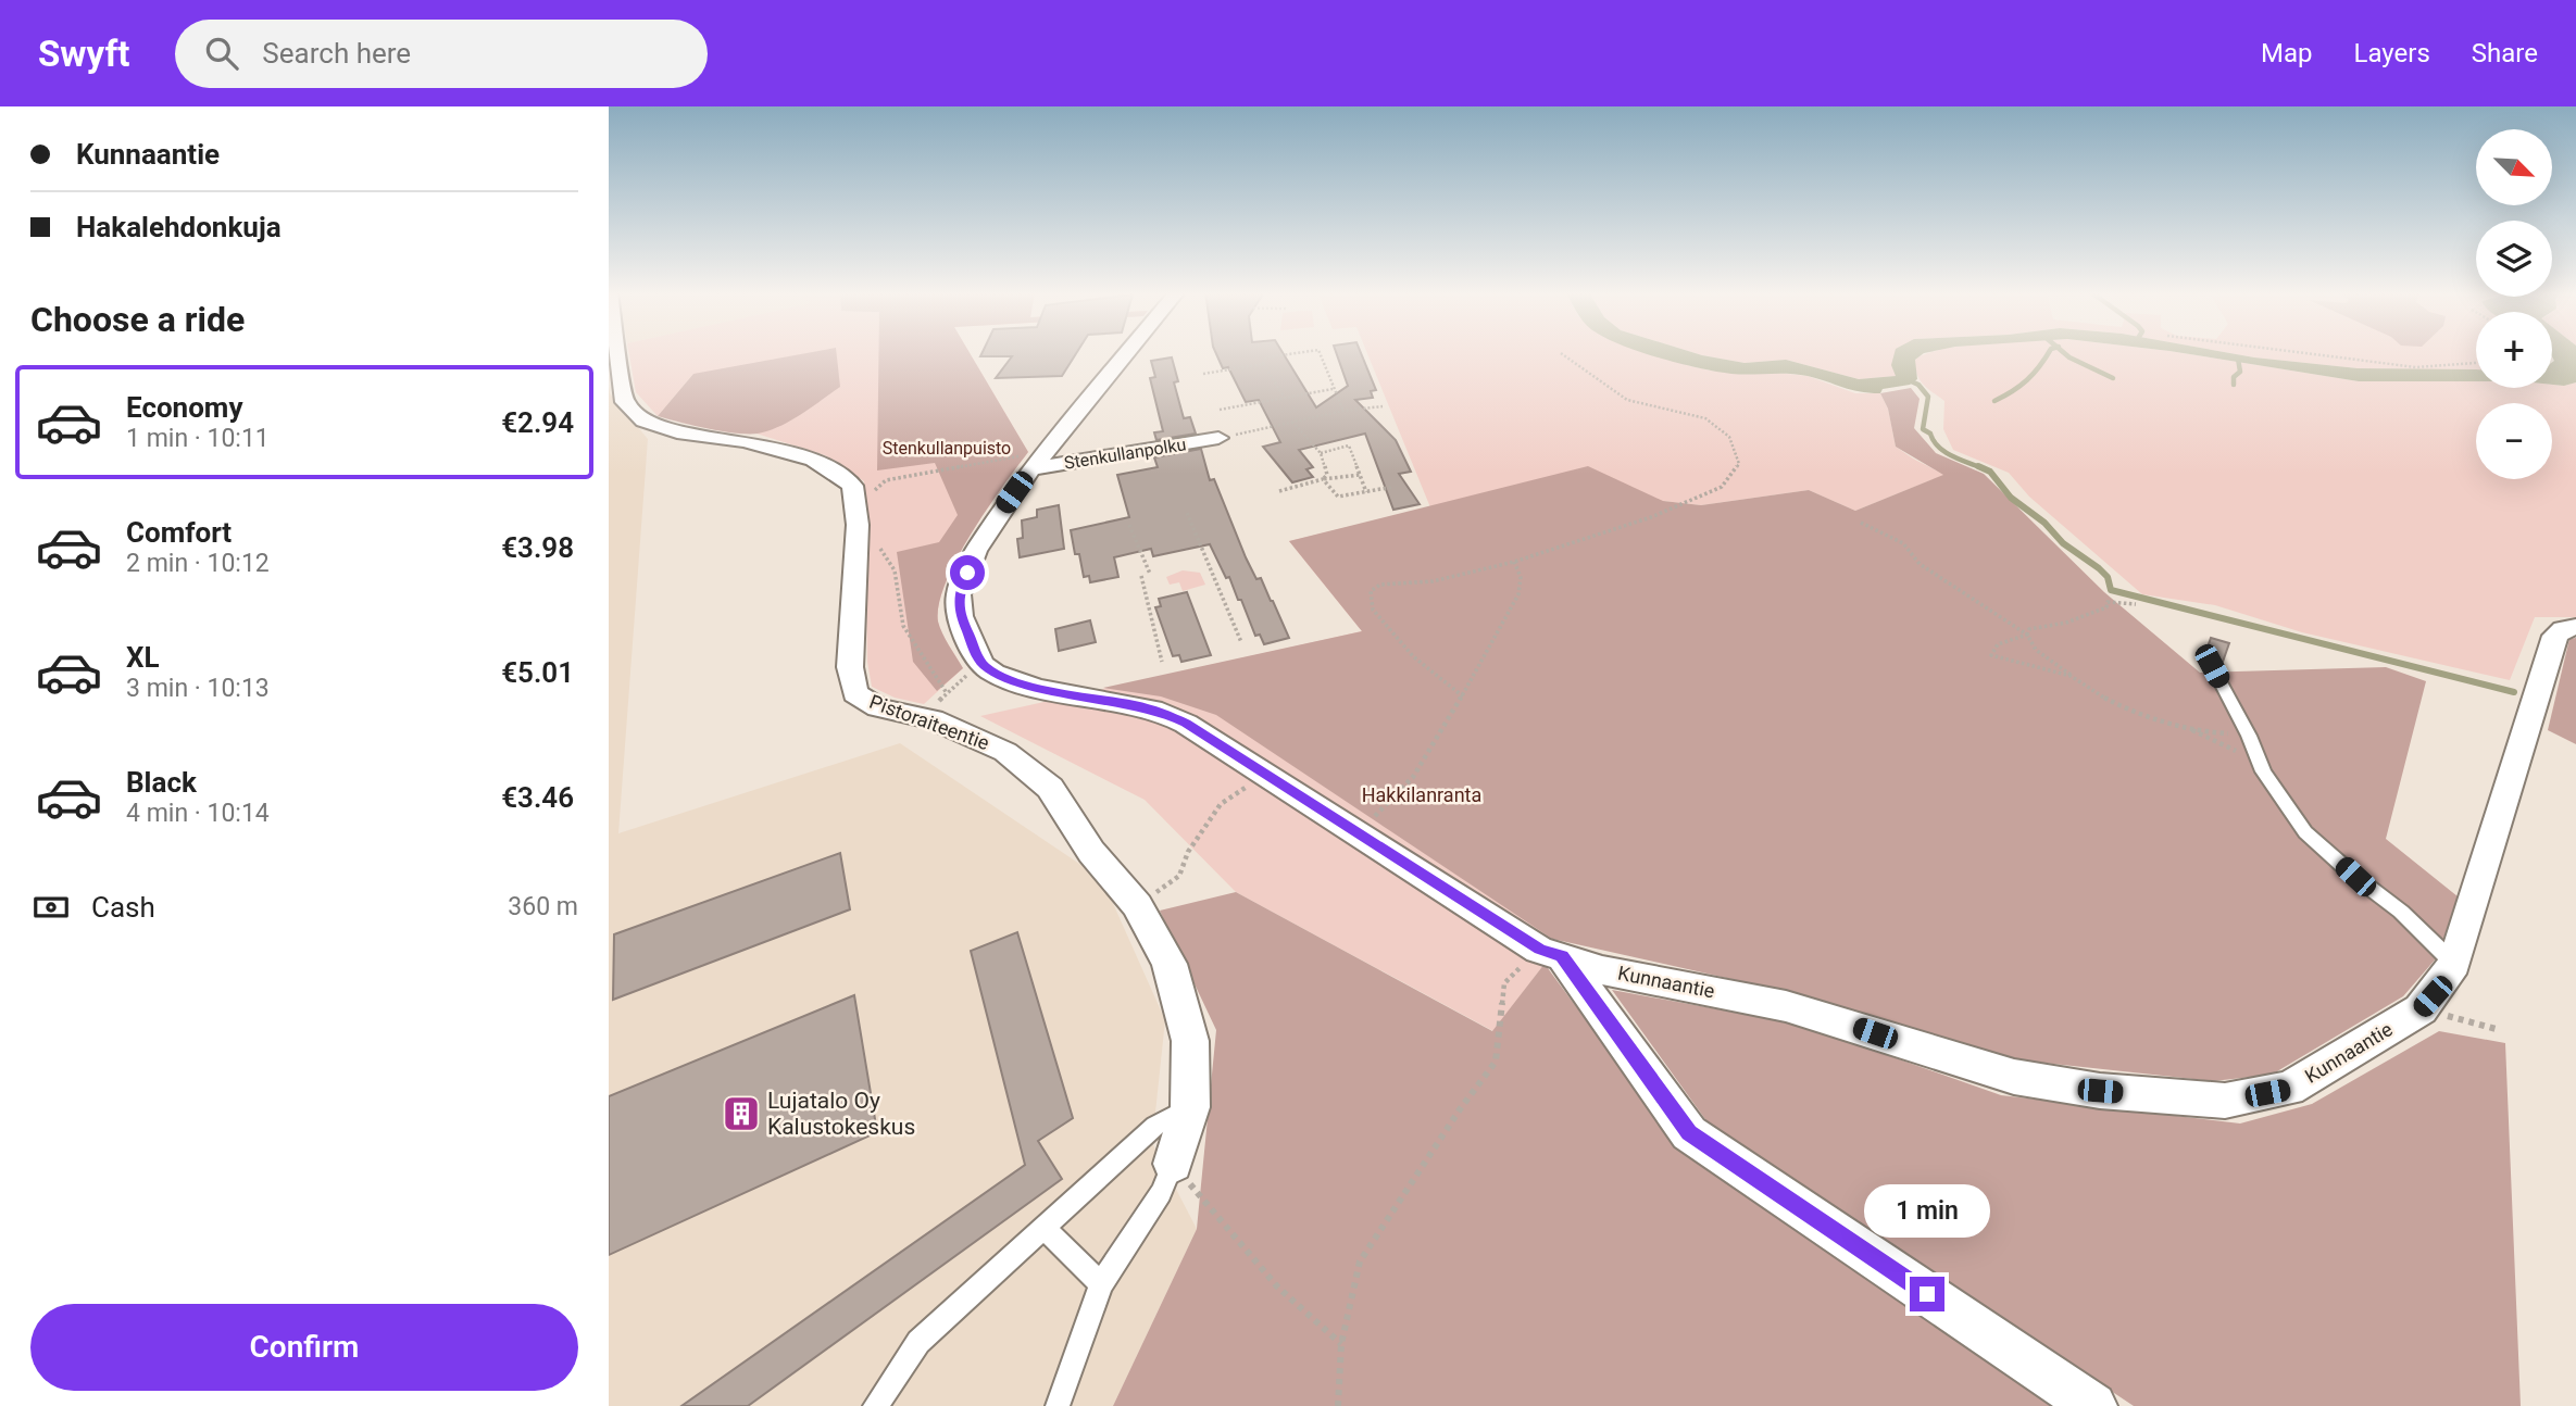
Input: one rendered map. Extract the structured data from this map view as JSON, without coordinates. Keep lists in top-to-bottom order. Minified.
{"streets":{"street":["Stenkullanpolku","Pistoraiteentie","Kunnaantie"]},"parks":["Stenkullanpuisto","Hakkilanranta"],"places":{"building":["Lujatalo Oy Kalustokeskus"]},"north":"bottom right","page":{"header":"Swyft","search":"Search here","nav":["Map","Layers","Share"],"banner":["Kunnaantie","Hakalehdonkuja"],"map_buttons":["+","−"],"heading":"Choose a ride","list":[{"name":"Economy","note":"1 min · 10:11","value":"€2.94"},{"name":"Comfort","note":"2 min · 10:12","value":"€3.98"},{"name":"XL","note":"3 min · 10:13","value":"€5.01"},{"name":"Black","note":"4 min · 10:14","value":"€3.46"}],"pay":["Cash","360 m"],"bubble":"1 min","buttons":"Confirm"}}
